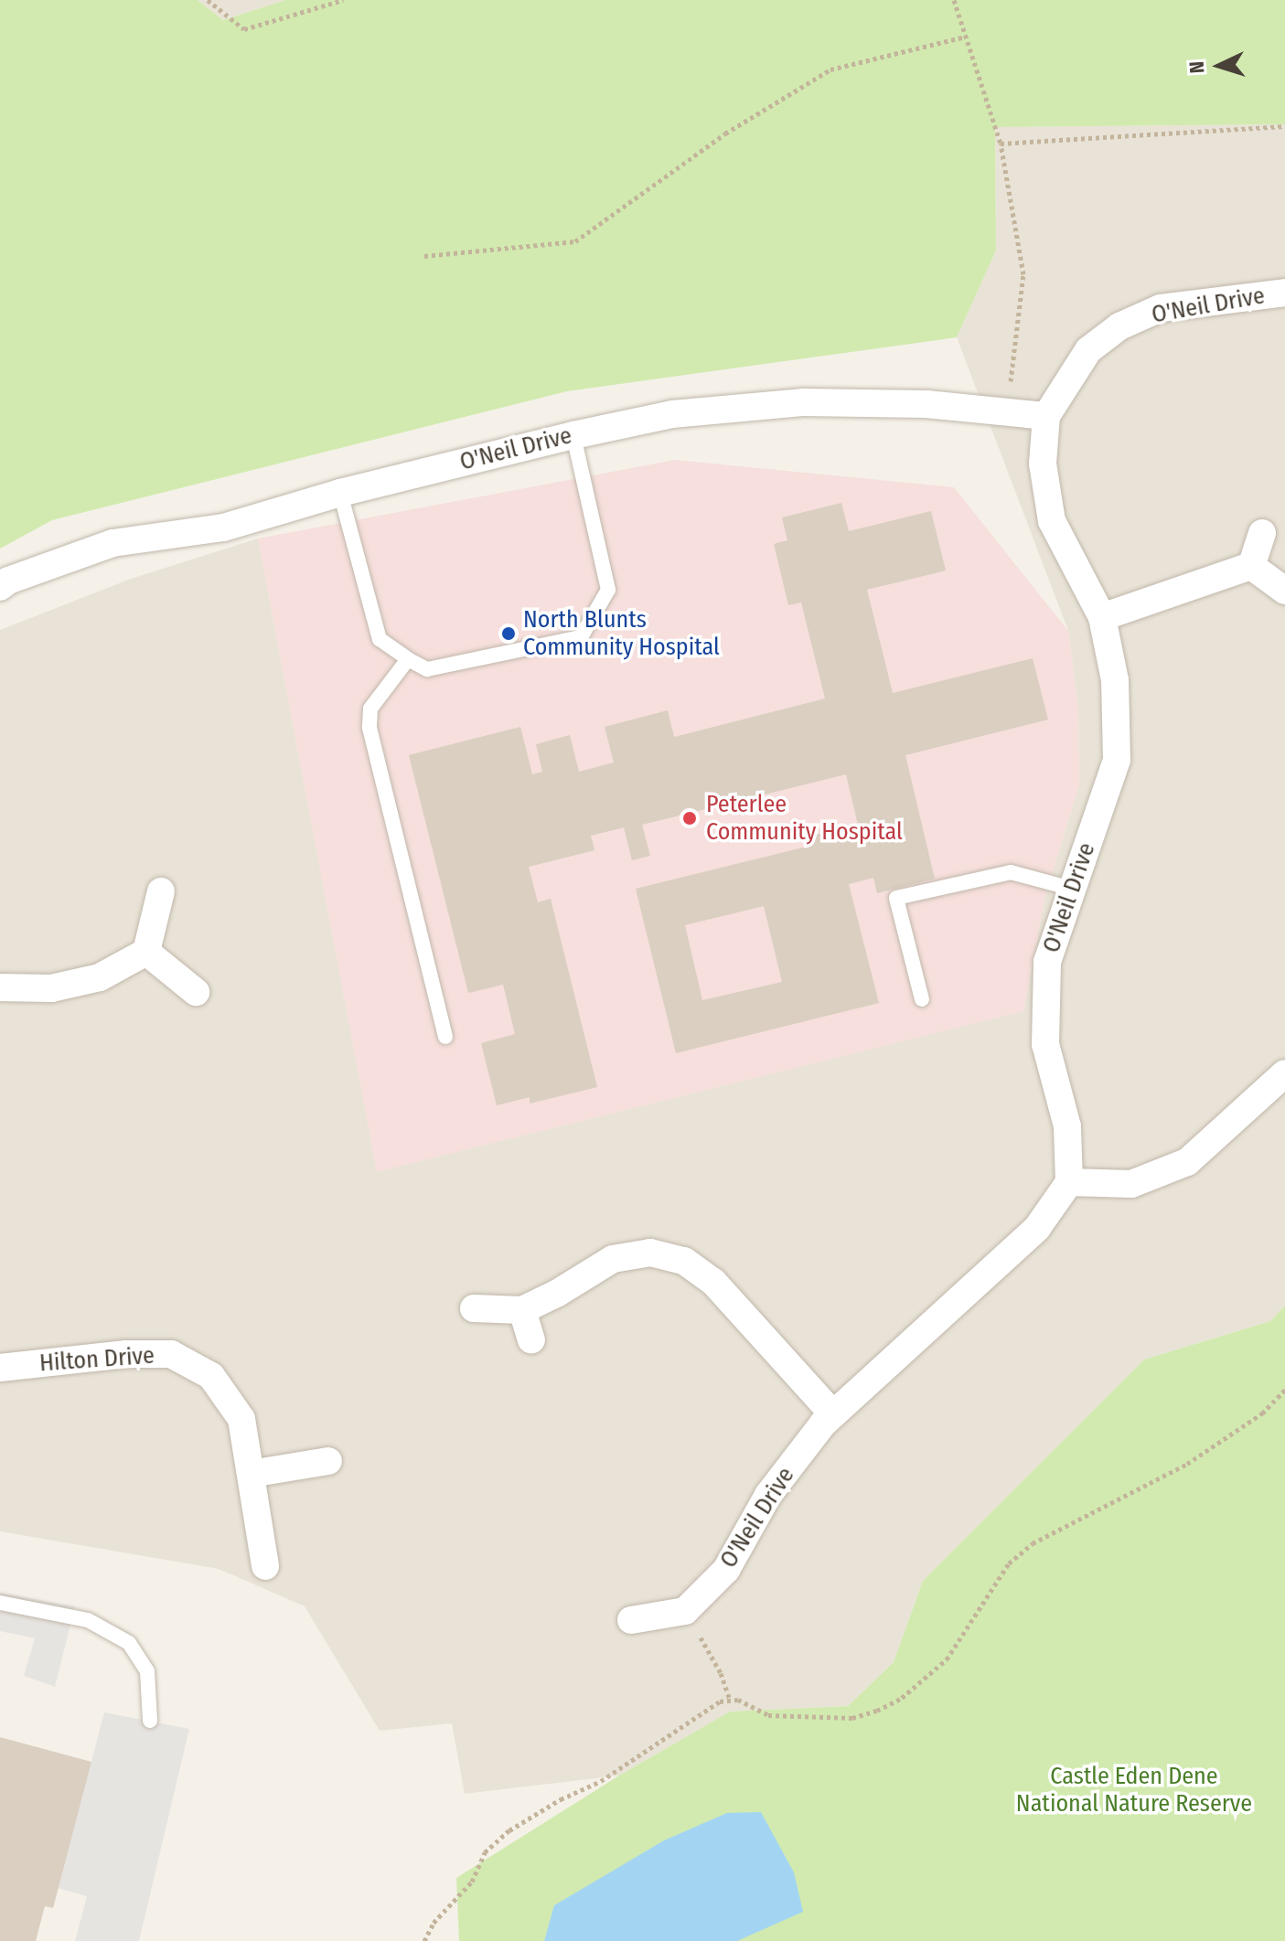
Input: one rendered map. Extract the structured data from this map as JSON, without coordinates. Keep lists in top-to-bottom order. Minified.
{"streets":{"street":["O'Neil Drive","Hilton Drive"]},"parks":["Castle Eden Dene National Nature Reserve"],"places":["North Blunts Community Hospital","Peterlee Community Hospital"],"north":"left"}
